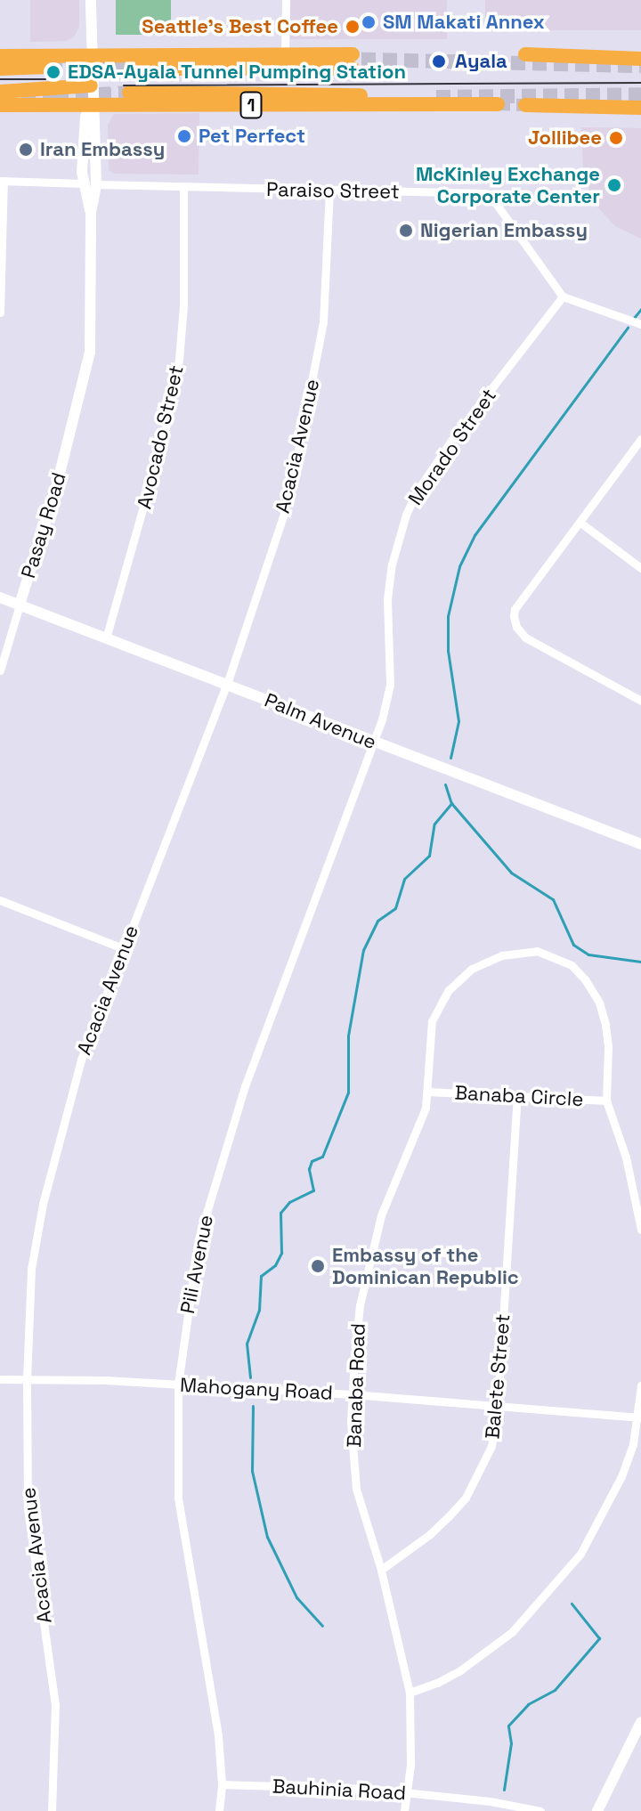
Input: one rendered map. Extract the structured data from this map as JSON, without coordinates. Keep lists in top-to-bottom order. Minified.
{"streets":{"highway":["1"],"street":["Paraiso Street","Avocado Street","Acacia Avenue","Morado Street","Pasay Road","Palm Avenue","Banaba Circle","Pili Avenue","Balete Street","Banaba Road","Mahogany Road","Bauhinia Road"]},"crossings":[["1","Pasay Road"],["Paraiso Street","Avocado Street"],["Paraiso Street","Acacia Avenue"],["Paraiso Street","Morado Street"],["Paraiso Street","Pasay Road"],["Avocado Street","Palm Avenue"],["Acacia Avenue","Palm Avenue"],["Acacia Avenue","Mahogany Road"],["Morado Street","Palm Avenue"],["Morado Street","Pili Avenue"],["Pasay Road","Palm Avenue"],["Palm Avenue","Pili Avenue"],["Banaba Circle","Balete Street"],["Banaba Circle","Banaba Road"],["Pili Avenue","Mahogany Road"],["Pili Avenue","Bauhinia Road"],["Balete Street","Banaba Road"],["Balete Street","Mahogany Road"],["Banaba Road","Mahogany Road"],["Banaba Road","Bauhinia Road"]],"places":["SM Makati Annex","Seattle's Best Coffee","Ayala","EDSA-Ayala Tunnel Pumping Station","Pet Perfect","Jollibee","Iran Embassy","McKinley Exchange Corporate Center","Nigerian Embassy","Embassy of the Dominican Republic"]}
